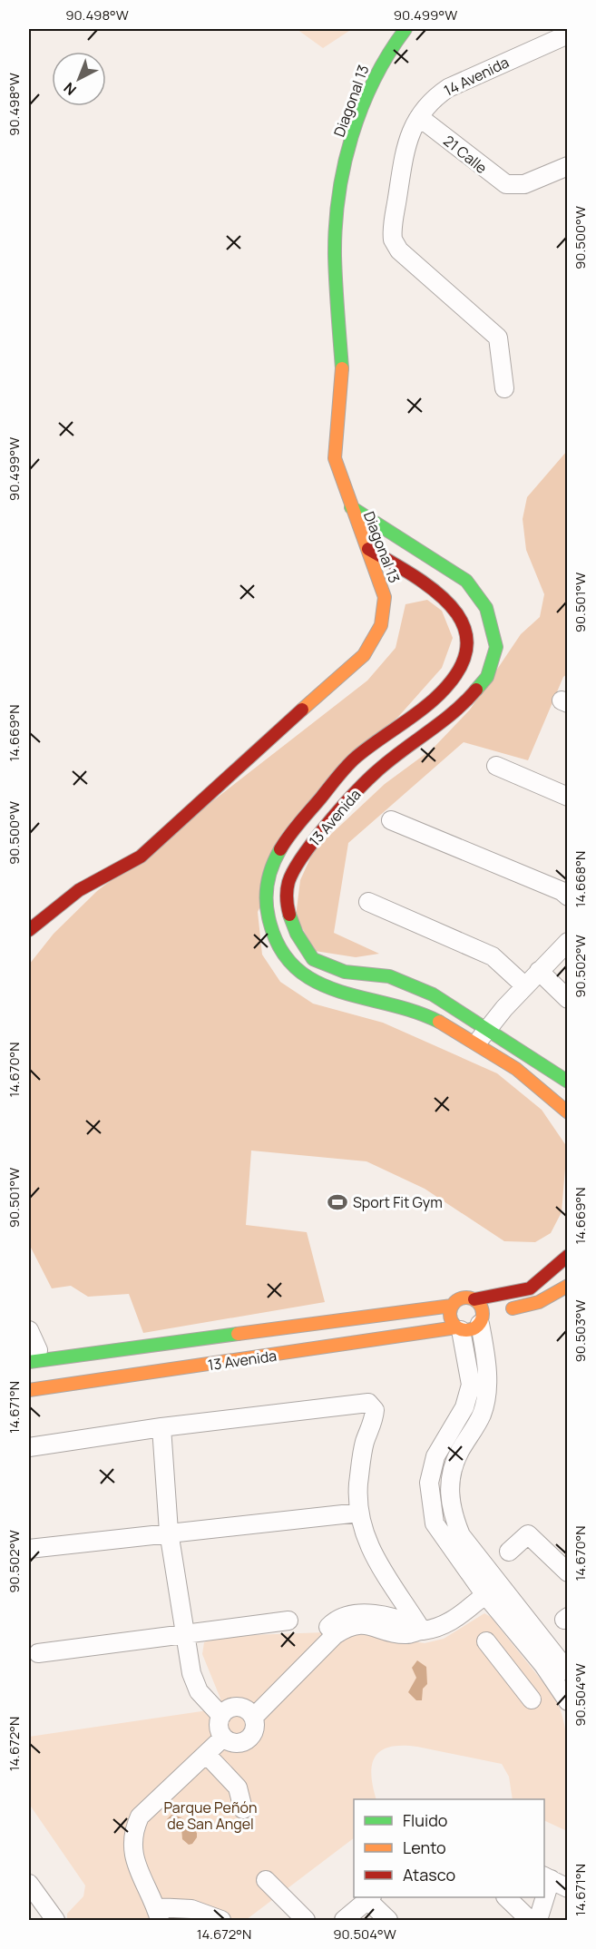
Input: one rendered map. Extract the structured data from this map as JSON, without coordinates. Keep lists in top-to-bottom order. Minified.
{"streets":{"street":["14 Avenida","Diagonal 13","21 Calle","13 Avenida"]},"crossings":[["14 Avenida","21 Calle"],["Diagonal 13","13 Avenida"]],"parks":["Parque Peñón de San Angel"],"places":{"sports":["Sport Fit Gym"]},"legend":["Fluido","Lento","Atasco"],"north":"bottom left","coordinates":["90.498°W","90.499°W","90.500°W","90.501°W","14.669°N","14.668°N","90.502°W","14.670°N","90.503°W","14.671°N","90.504°W","14.672°N"]}
